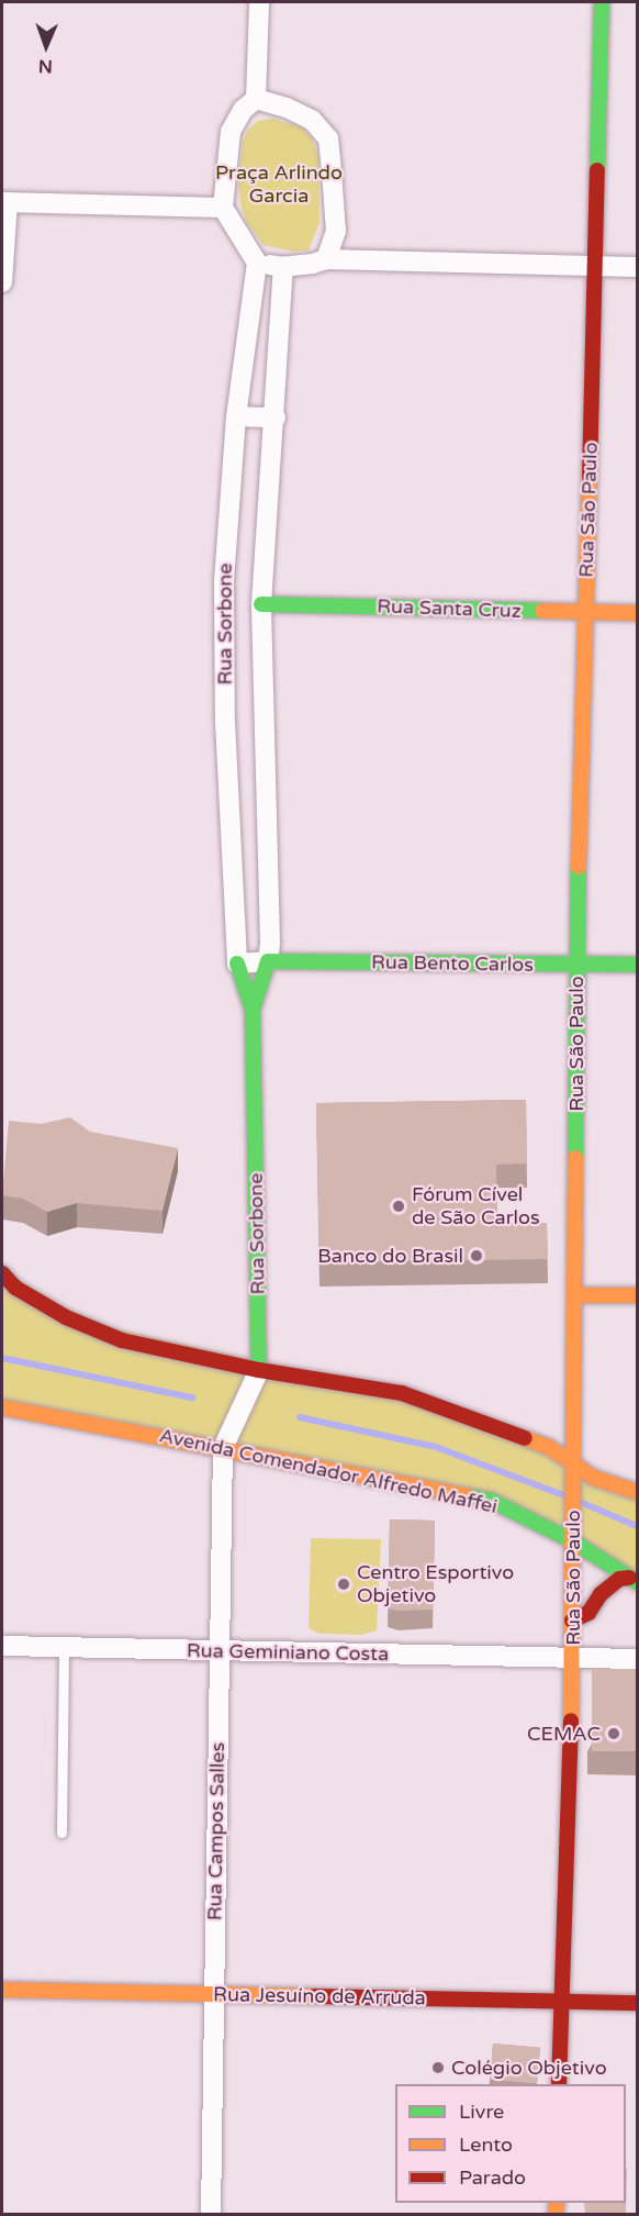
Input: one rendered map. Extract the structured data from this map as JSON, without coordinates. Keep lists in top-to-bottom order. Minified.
{"streets":{"street":["Rua São Paulo","Rua Santa Cruz","Rua Sorbone","Rua Bento Carlos","Avenida Comendador Alfredo Maffei","Rua Geminiano Costa","Rua Campos Salles","Rua Jesuíno de Arruda"]},"crossings":[["Rua São Paulo","Rua Santa Cruz"],["Rua São Paulo","Rua Bento Carlos"],["Rua São Paulo","Avenida Comendador Alfredo Maffei"],["Rua São Paulo","Rua Geminiano Costa"],["Rua São Paulo","Rua Jesuíno de Arruda"],["Rua Santa Cruz","Rua Sorbone"],["Rua Sorbone","Rua Bento Carlos"],["Rua Sorbone","Avenida Comendador Alfredo Maffei"],["Rua Sorbone","Rua Campos Salles"],["Avenida Comendador Alfredo Maffei","Rua Campos Salles"],["Rua Geminiano Costa","Rua Campos Salles"],["Rua Campos Salles","Rua Jesuíno de Arruda"]],"parks":["Praça Arlindo Garcia"],"places":["Fórum Cível de São Carlos","Banco do Brasil","Centro Esportivo Objetivo","CEMAC","Colégio Objetivo"],"legend":["Livre","Lento","Parado"],"north":"bottom"}
